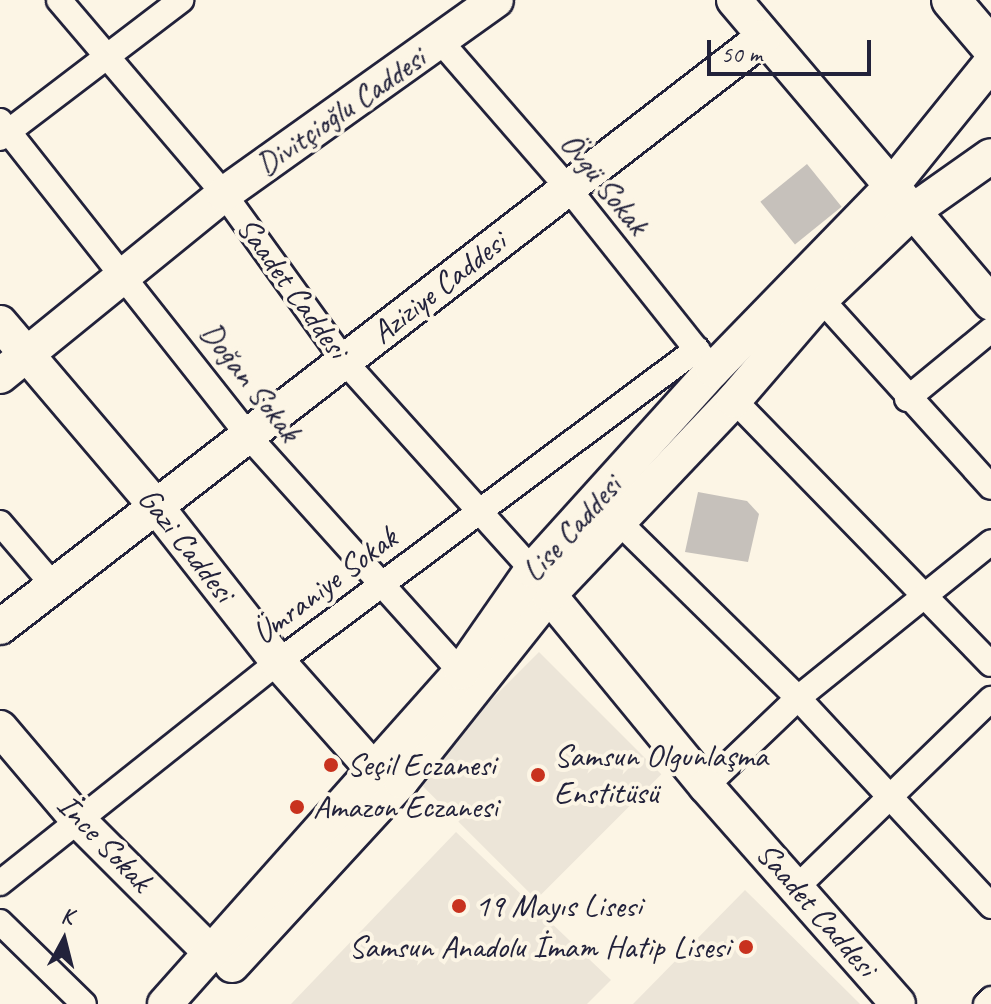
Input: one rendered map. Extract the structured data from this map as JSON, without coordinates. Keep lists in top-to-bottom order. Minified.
{"streets":{"main road":["Divitçioğlu Caddesi","Saadet Caddesi","Aziziye Caddesi","Lise Caddesi","Gazi Caddesi","İnce Sokak"],"street":["Övgü Sokak","Doğan Sokak","Ümraniye Sokak"]},"crossings":[["Divitçioğlu Caddesi","Övgü Sokak"],["Divitçioğlu Caddesi","Saadet Caddesi"],["Divitçioğlu Caddesi","Doğan Sokak"],["Divitçioğlu Caddesi","Gazi Caddesi"],["Övgü Sokak","Aziziye Caddesi"],["Övgü Sokak","Lise Caddesi"],["Övgü Sokak","Ümraniye Sokak"],["Saadet Caddesi","Aziziye Caddesi"],["Saadet Caddesi","Lise Caddesi"],["Saadet Caddesi","Ümraniye Sokak"],["Aziziye Caddesi","Doğan Sokak"],["Aziziye Caddesi","Gazi Caddesi"],["Doğan Sokak","Lise Caddesi"],["Doğan Sokak","Ümraniye Sokak"],["Lise Caddesi","Gazi Caddesi"],["Lise Caddesi","Ümraniye Sokak"],["Lise Caddesi","İnce Sokak"],["Gazi Caddesi","Ümraniye Sokak"],["Ümraniye Sokak","İnce Sokak"]],"places":["Seçil Eczanesi","Samsun Olgunlaşma Enstitüsü","Amazon Eczanesi","19 Mayıs Lisesi","Samsun Anadolu İmam Hatip Lisesi"],"scale_bar":"50 m","north":"top"}
